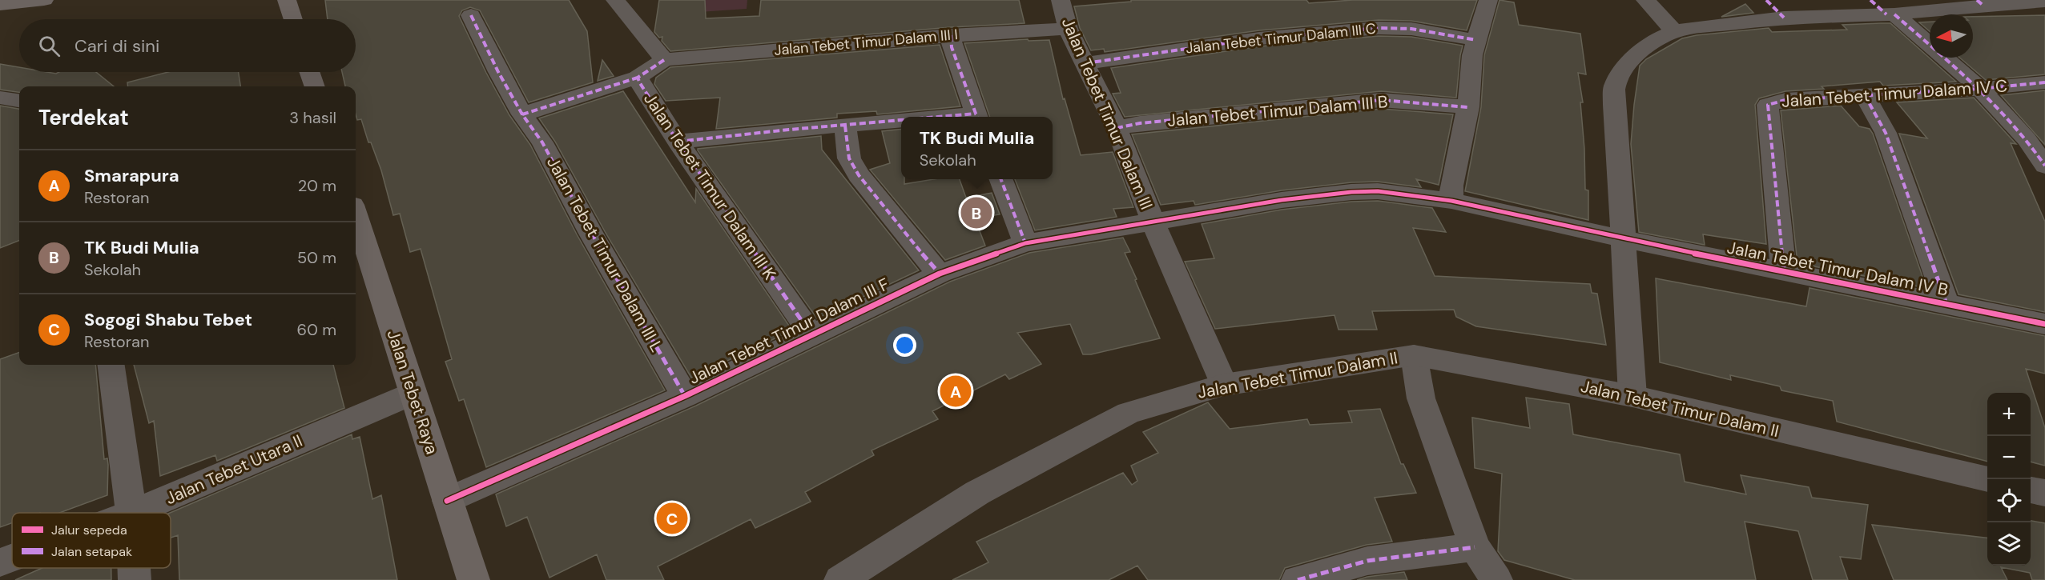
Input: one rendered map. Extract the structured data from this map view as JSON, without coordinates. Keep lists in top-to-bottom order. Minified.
{"streets":{"main road":["Jalan Tebet Raya"],"street":["Jalan Tebet Timur Dalam III C","Jalan Tebet Timur Dalam III I","Jalan Tebet Timur Dalam IV C","Jalan Tebet Timur Dalam III B","Jalan Tebet Timur Dalam III","Jalan Tebet Timur Dalam III K","Jalan Tebet Timur Dalam III L","Jalan Tebet Timur Dalam IV B","Jalan Tebet Timur Dalam III F","Jalan Tebet Timur Dalam II","Jalan Tebet Utara II"]},"crossings":[["Jalan Tebet Timur Dalam III C","Jalan Tebet Timur Dalam III"],["Jalan Tebet Timur Dalam III I","Jalan Tebet Timur Dalam III"],["Jalan Tebet Timur Dalam III I","Jalan Tebet Timur Dalam III K"],["Jalan Tebet Timur Dalam IV C","Jalan Tebet Timur Dalam IV B"],["Jalan Tebet Timur Dalam III B","Jalan Tebet Timur Dalam III"],["Jalan Tebet Timur Dalam III","Jalan Tebet Timur Dalam III F"],["Jalan Tebet Timur Dalam III","Jalan Tebet Timur Dalam II"],["Jalan Tebet Timur Dalam III K","Jalan Tebet Timur Dalam III F"],["Jalan Tebet Timur Dalam III L","Jalan Tebet Timur Dalam III F"],["Jalan Tebet Timur Dalam IV B","Jalan Tebet Timur Dalam III F"],["Jalan Tebet Timur Dalam III F","Jalan Tebet Raya"],["Jalan Tebet Raya","Jalan Tebet Utara II"]],"legend":["Jalur sepeda","Jalan setapak"],"north":"left","page":{"search":"Cari di sini","heading":["Terdekat","3 hasil"],"popup":["TK Budi Mulia","Sekolah"],"list":[{"mark":"A","name":"Smarapura","note":"Restoran","value":"20 m"},{"mark":"B","name":"TK Budi Mulia","note":"Sekolah","value":"50 m"},{"mark":"C","name":"Sogogi Shabu Tebet","note":"Restoran","value":"60 m"}],"pins":["B","A","C"],"map_buttons":["+","−"]}}
